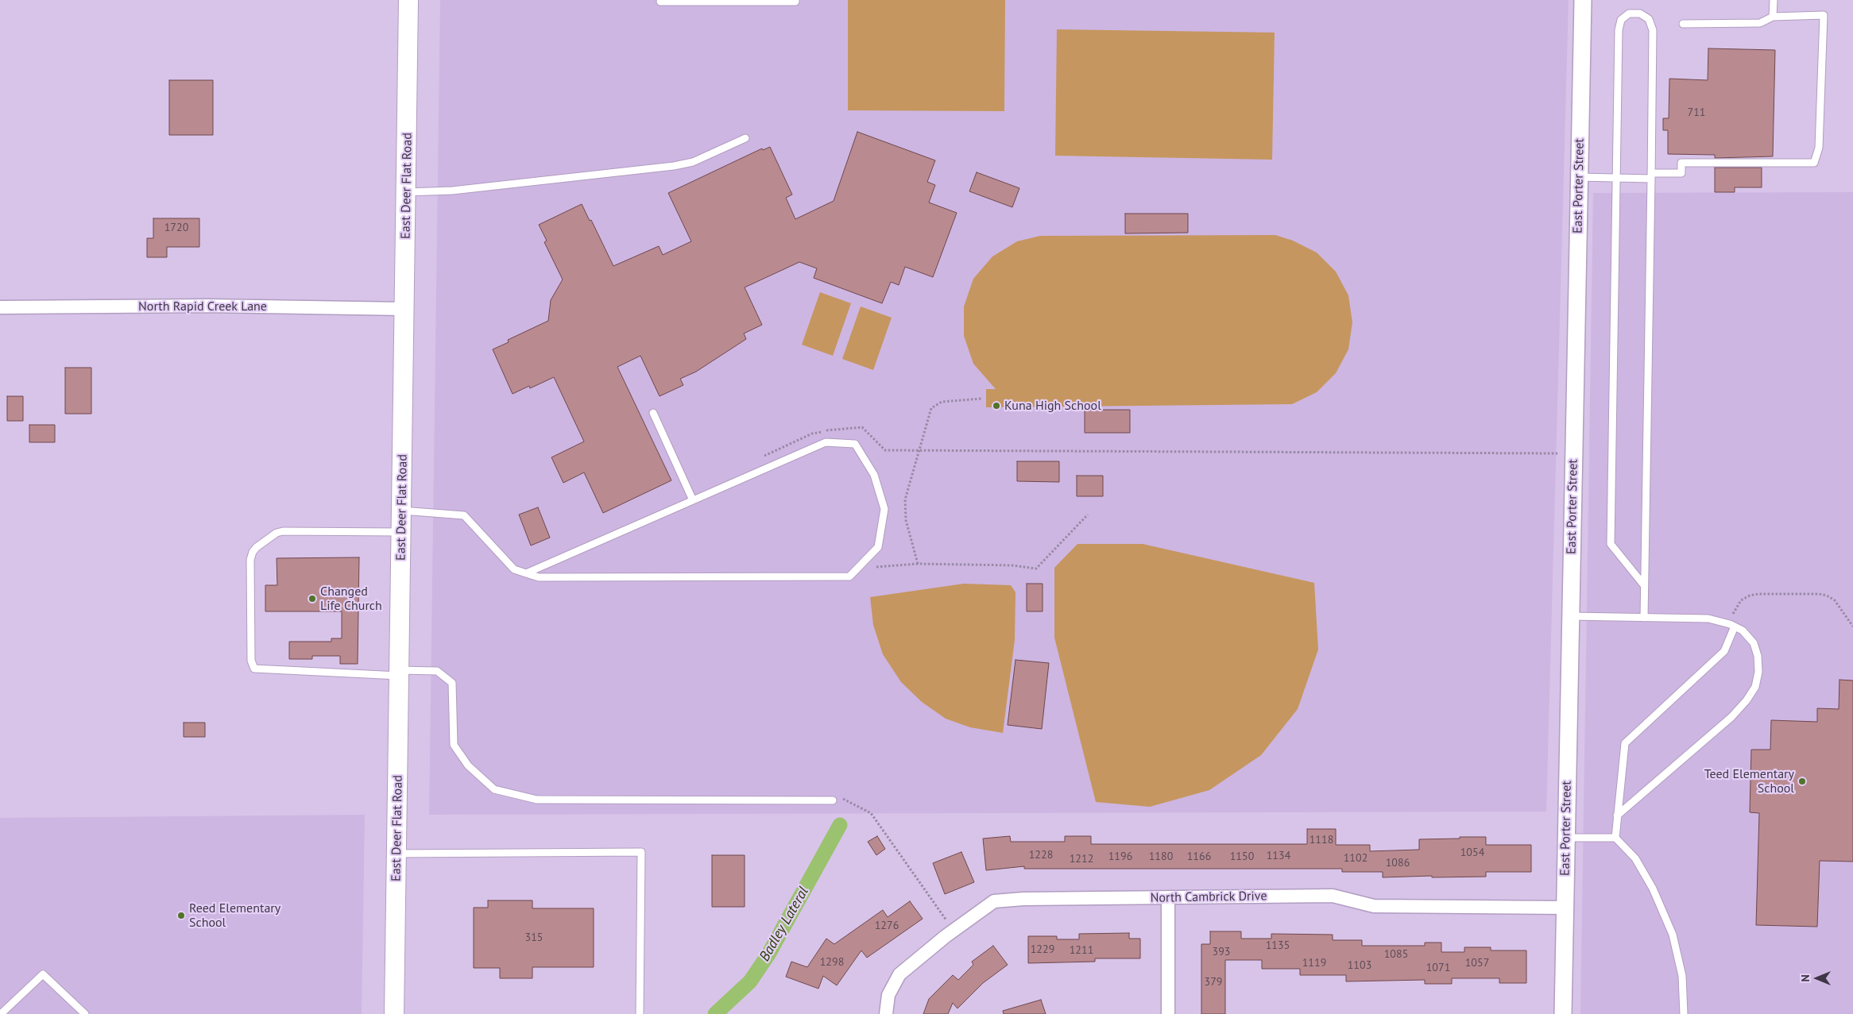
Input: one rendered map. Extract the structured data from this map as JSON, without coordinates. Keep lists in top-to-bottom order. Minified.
{"streets":{"main road":["East Deer Flat Road"],"street":["East Porter Street","North Rapid Creek Lane","North Cambrick Drive"]},"crossings":[["East Deer Flat Road","North Rapid Creek Lane"],["East Porter Street","North Cambrick Drive"]],"water":["Badley Lateral"],"places":["Kuna High School","Changed Life Church","Teed Elementary School","Reed Elementary School"],"house_numbers":["711","1720","1118","1054","1228","1134","1196","1180","1166","1150","1102","1212","1086","1276","315","1135","1229","1211","393","1085","1298","1119","1057","1103","1071","379"],"north":"left"}
